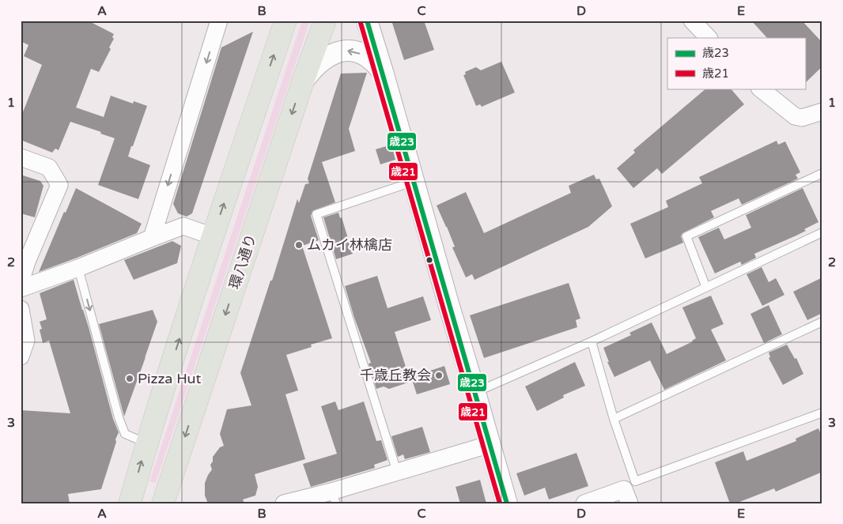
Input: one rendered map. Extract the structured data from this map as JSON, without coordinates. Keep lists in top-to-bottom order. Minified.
{"streets":{"main road":["環八通り"]},"places":["ムカイ林檎店","千歳丘教会","Pizza Hut"],"lines":["transit line 歳23","transit line 歳21"],"legend":["歳23","歳21"],"grid":{"columns":["A","B","C","D","E"],"rows":["1","2","3"]}}
